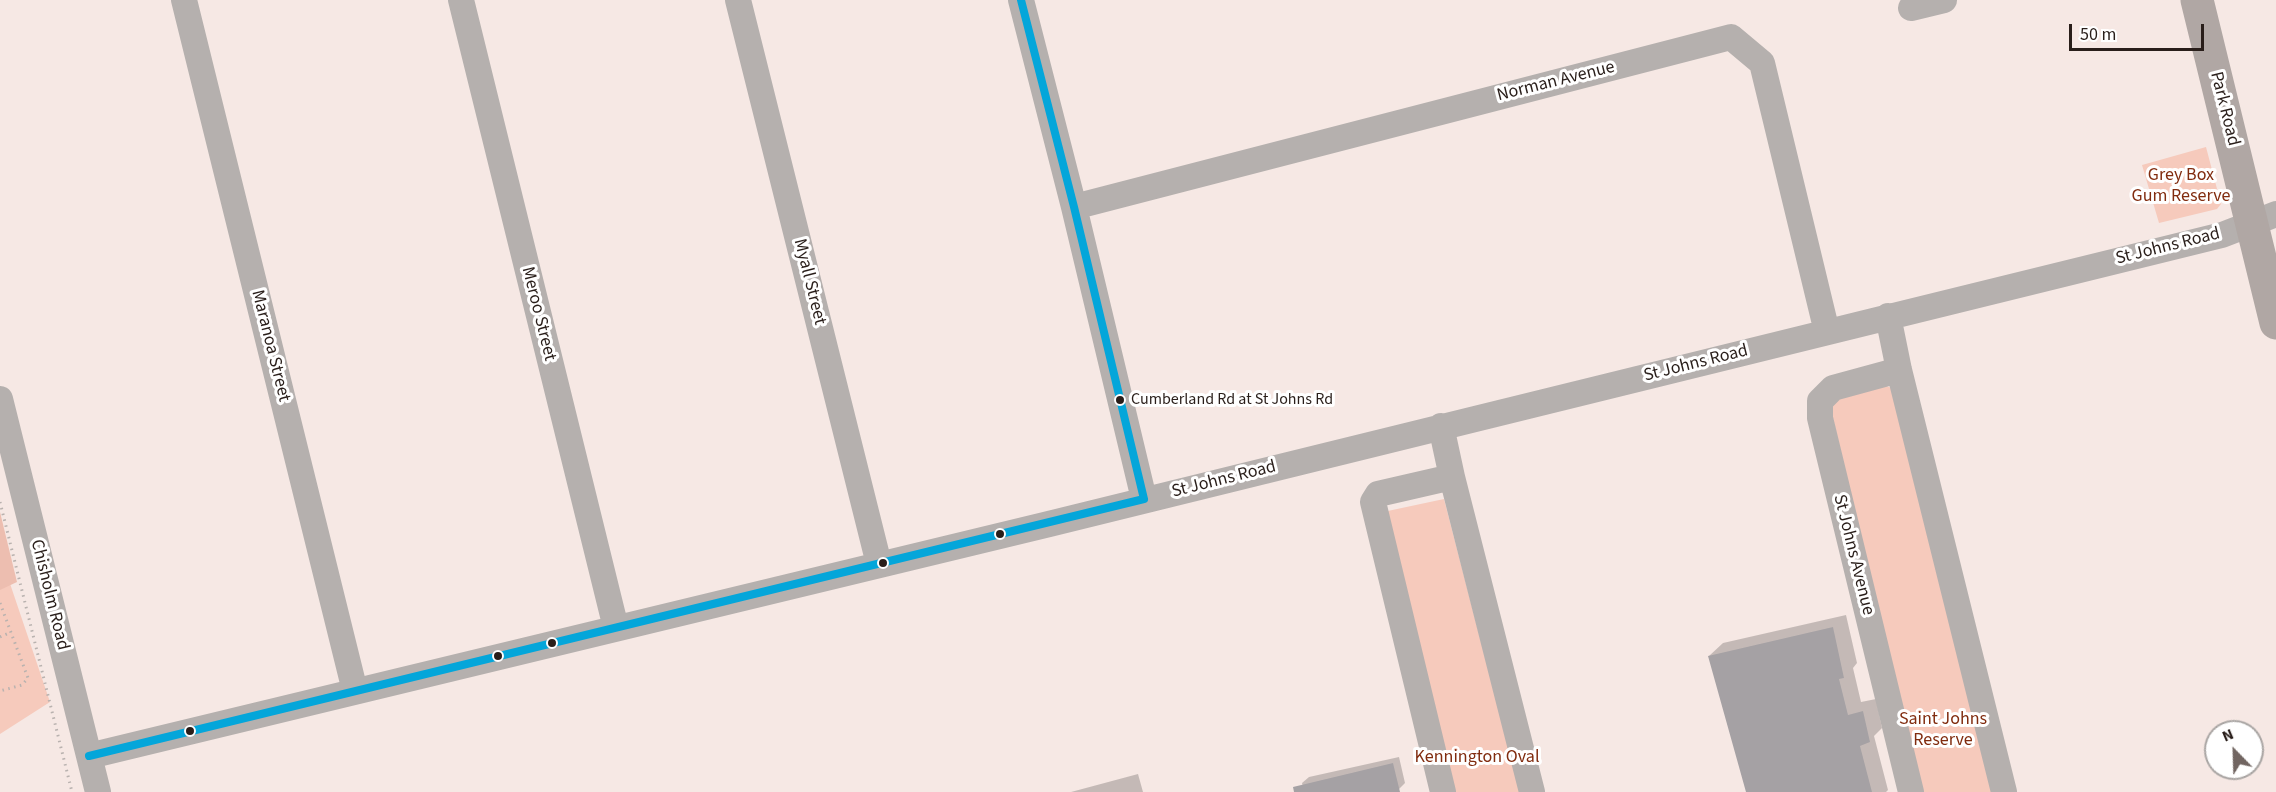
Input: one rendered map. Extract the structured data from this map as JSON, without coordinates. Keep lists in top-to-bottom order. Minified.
{"streets":{"main road":["Park Road"],"street":["Norman Avenue","St Johns Road","Myall Street","Meroo Street","Maranoa Street","St Johns Avenue","Chisholm Road"]},"crossings":[["Norman Avenue","St Johns Road"],["Park Road","St Johns Road"],["St Johns Road","Myall Street"],["St Johns Road","Meroo Street"],["St Johns Road","Maranoa Street"],["St Johns Road","Chisholm Road"]],"parks":["Grey Box Gum Reserve","Saint Johns Reserve","Kennington Oval"],"places":["Cumberland Rd at St Johns Rd"],"scale_bar":"50 m","north":"top left"}
